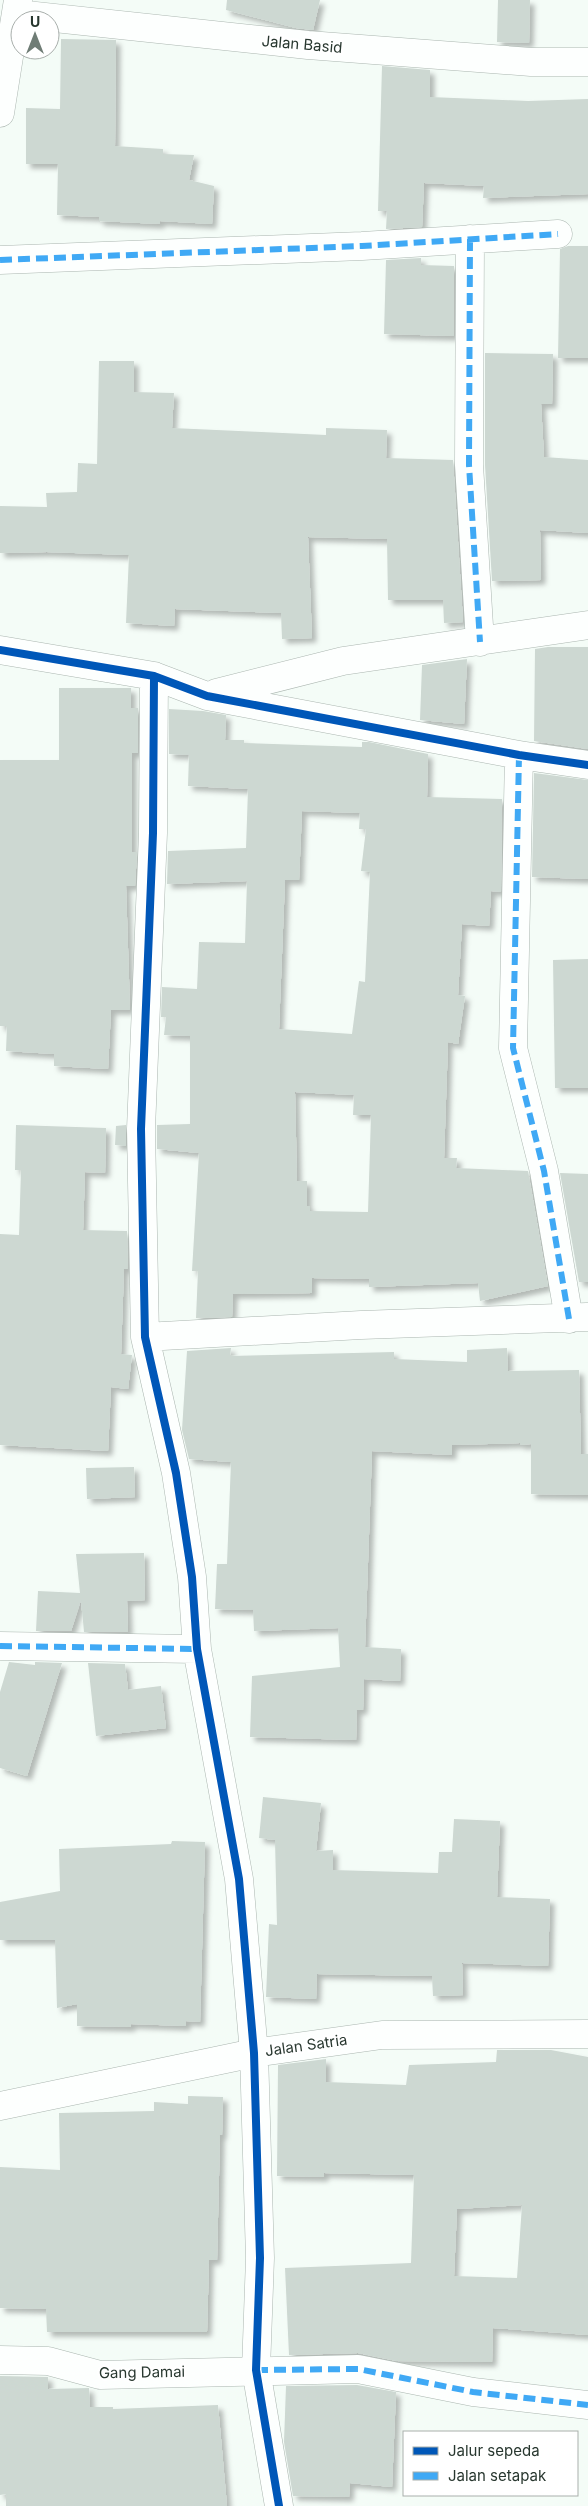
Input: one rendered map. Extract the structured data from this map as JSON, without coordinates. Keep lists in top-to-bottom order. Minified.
{"streets":{"street":["Jalan Basid","Jalan Satria","Gang Damai"]},"legend":["Jalur sepeda","Jalan setapak"],"north":"top"}
